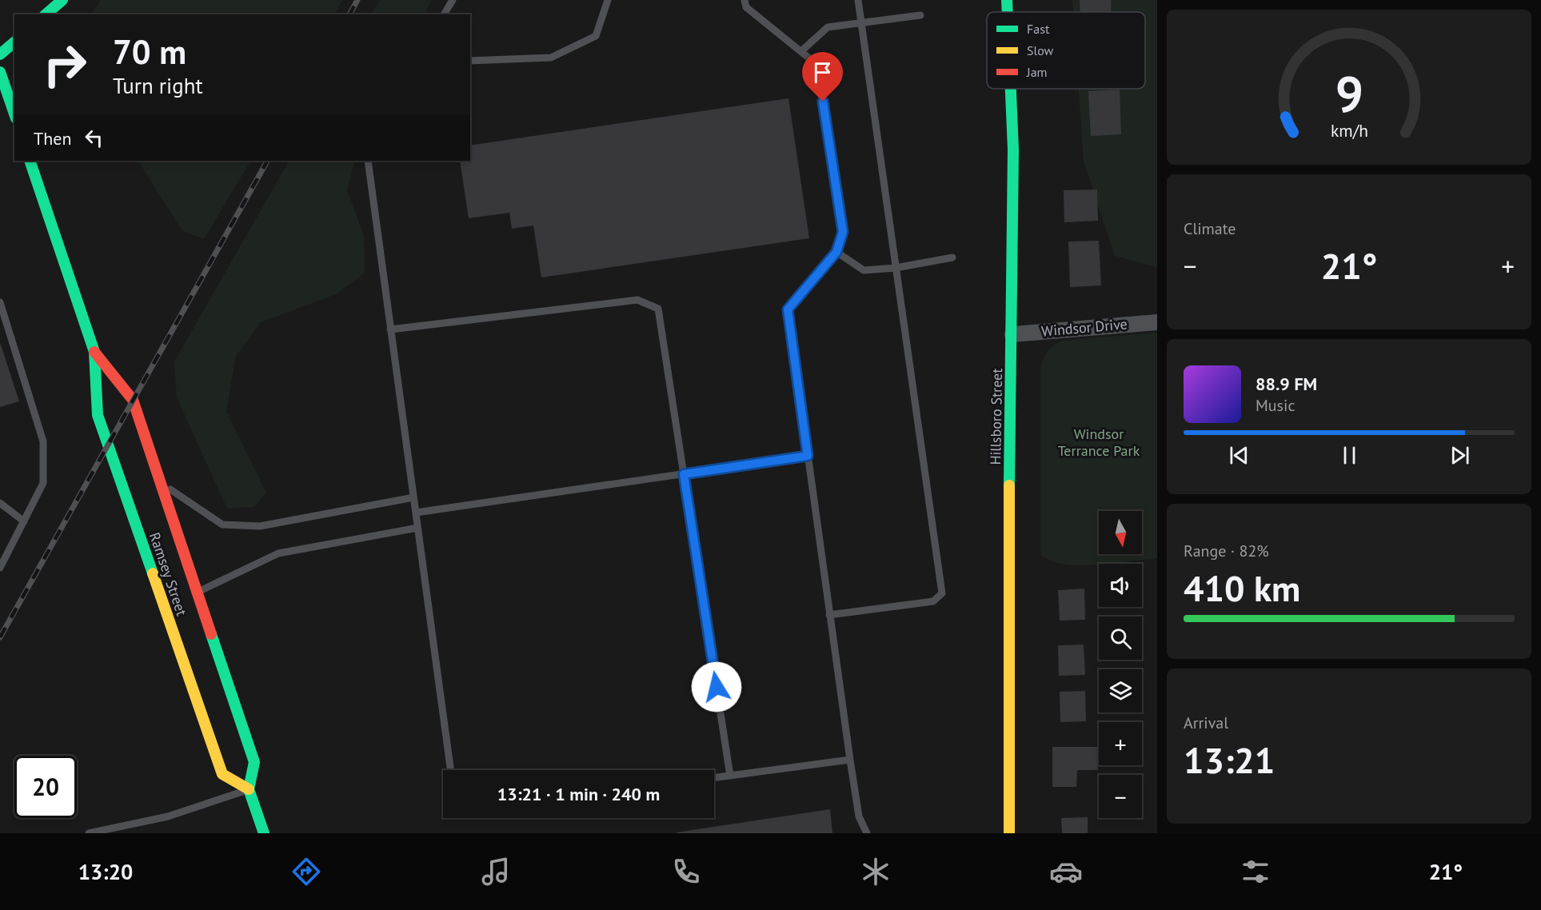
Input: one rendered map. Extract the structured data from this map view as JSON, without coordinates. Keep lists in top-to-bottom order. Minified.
{"streets":{"main road":["Hillsboro Street","Ramsey Street"],"street":["Windsor Drive"]},"crossings":[["Windsor Drive","Hillsboro Street"]],"parks":["Windsor Terrance Park"],"legend":["Fast","Slow","Jam"],"north":"bottom","page":{"turn":["70 m","Turn right"],"then":"Then","tile":["Climate",["Range · 82%","410 km"],["Arrival","13:21"]],"heat":["−","21°","+"],"song":["88.9 FM","Music"],"map_buttons":["+","−"],"limit":"20","trip":"13:21 · 1 min · 240 m","tabs":["13:20","21°"],"gauge":["9","km/h"]}}
